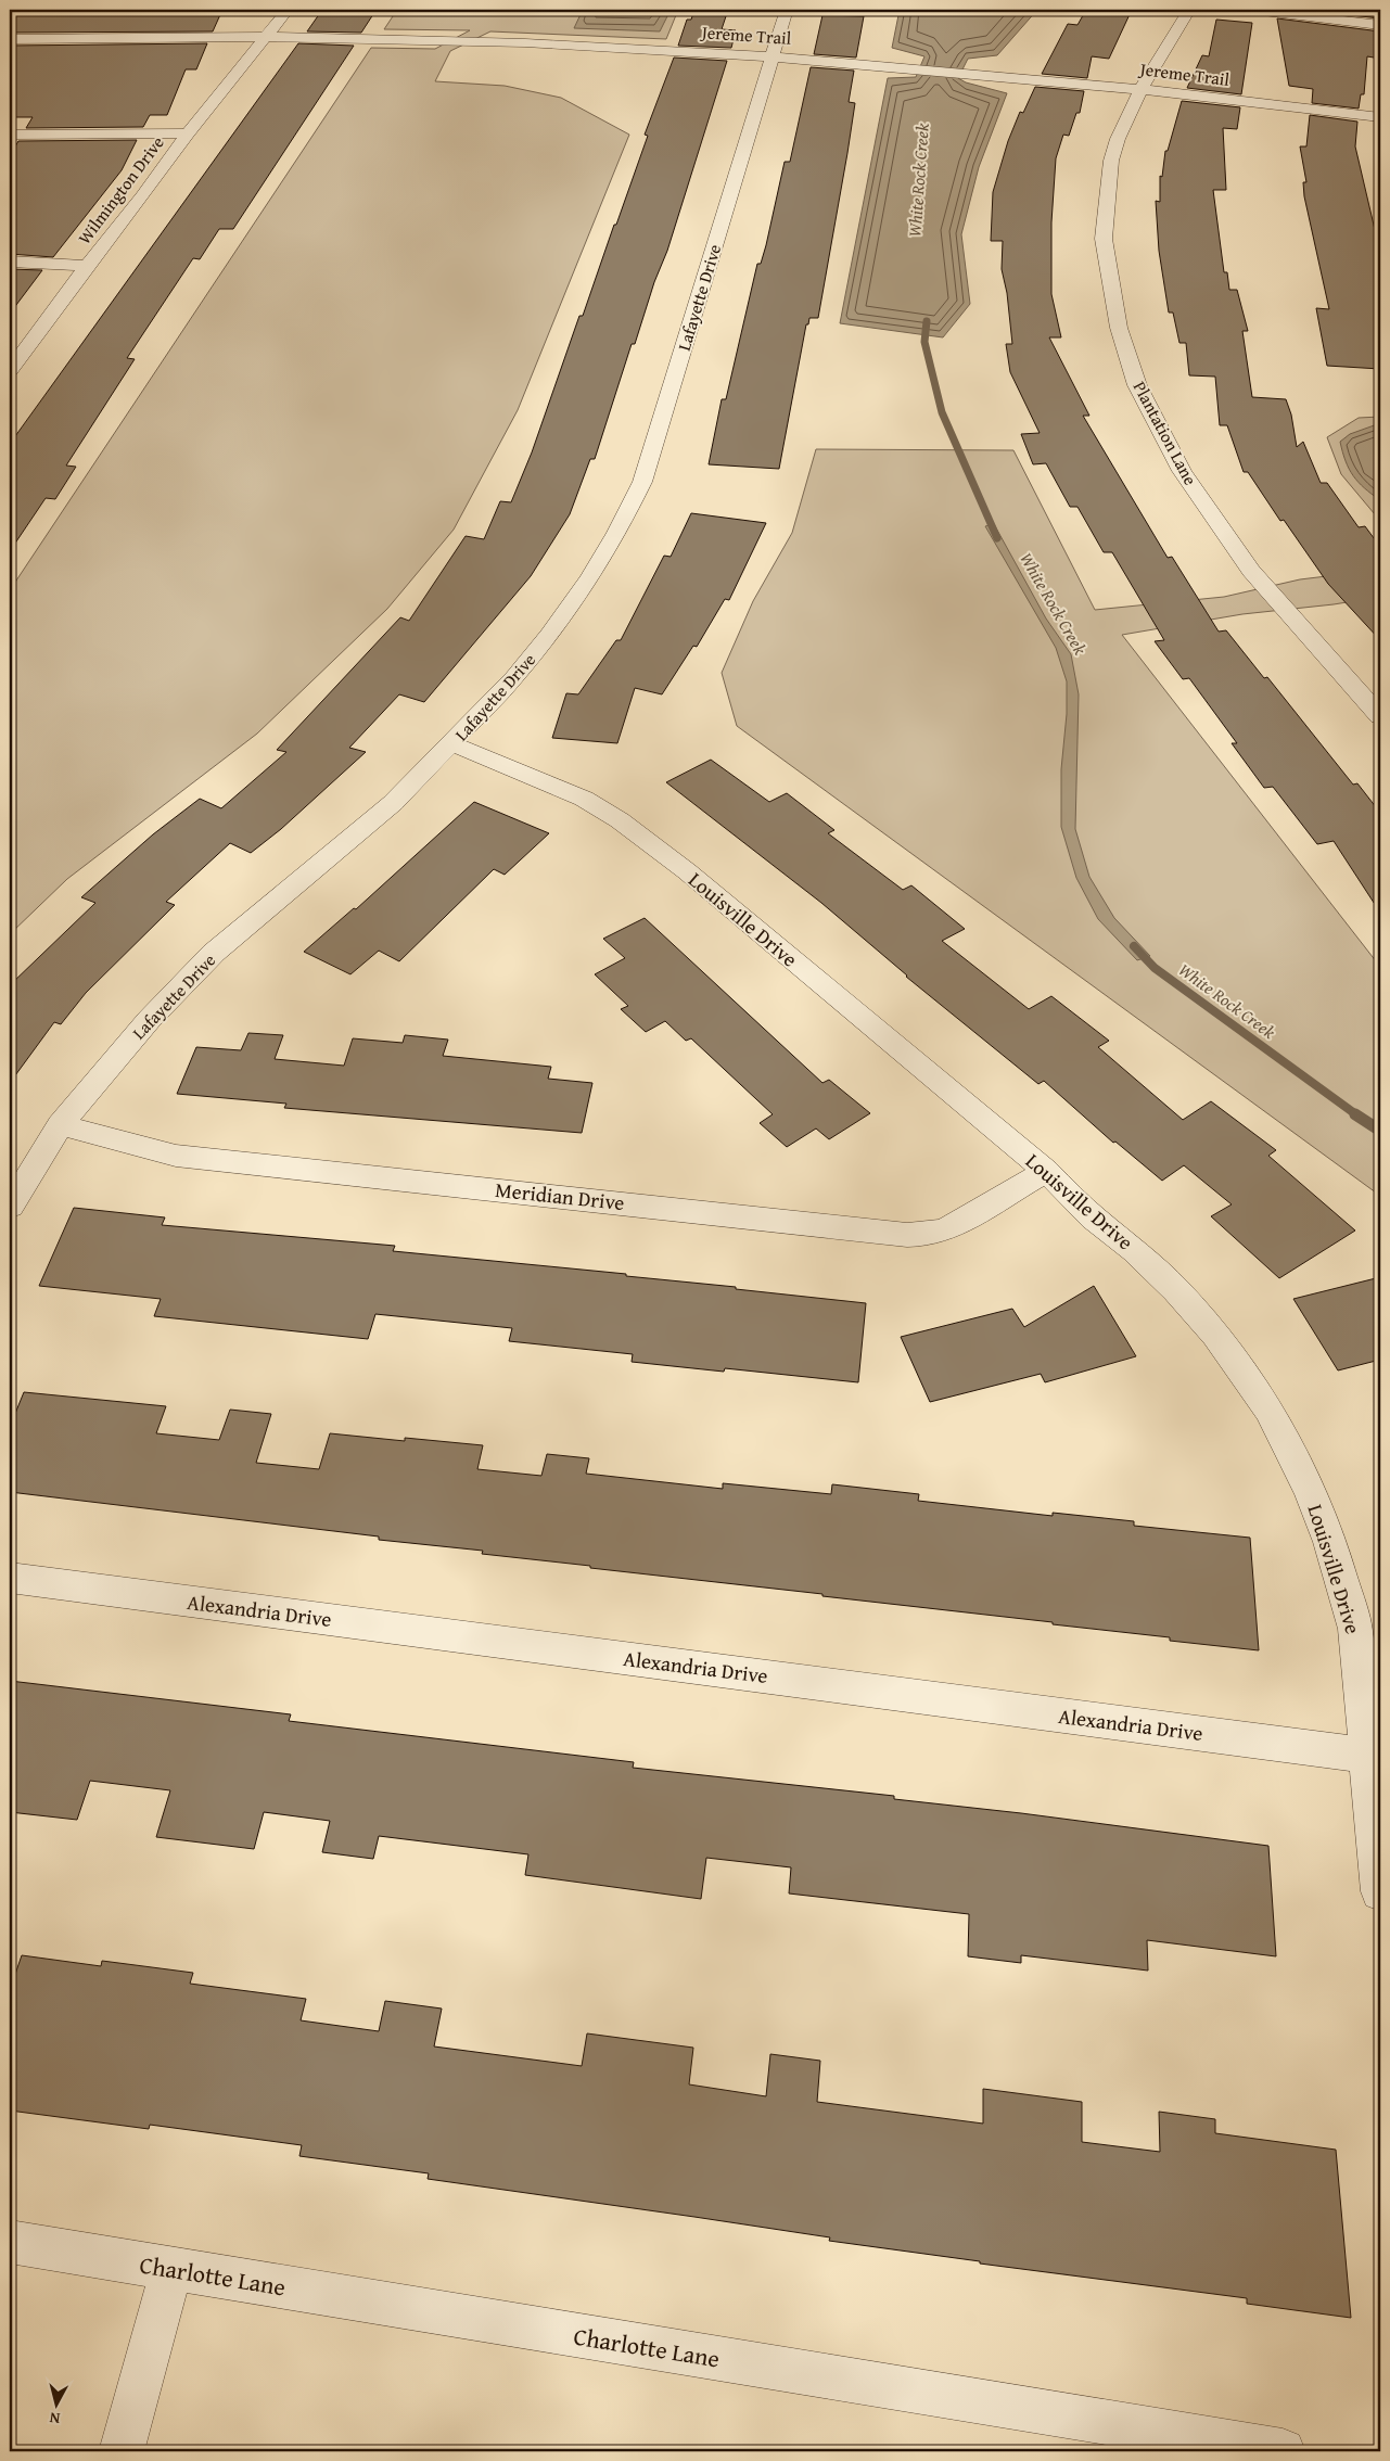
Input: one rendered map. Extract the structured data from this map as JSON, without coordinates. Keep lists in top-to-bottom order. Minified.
{"streets":{"street":["Jereme Trail","Wilmington Drive","Lafayette Drive","Plantation Lane","Louisville Drive","Meridian Drive","Alexandria Drive","Charlotte Lane"]},"crossings":[["Jereme Trail","Wilmington Drive"],["Jereme Trail","Lafayette Drive"],["Jereme Trail","Plantation Lane"],["Lafayette Drive","Louisville Drive"],["Lafayette Drive","Meridian Drive"],["Louisville Drive","Meridian Drive"],["Louisville Drive","Alexandria Drive"]],"water":["White Rock Creek"],"north":"bottom"}
